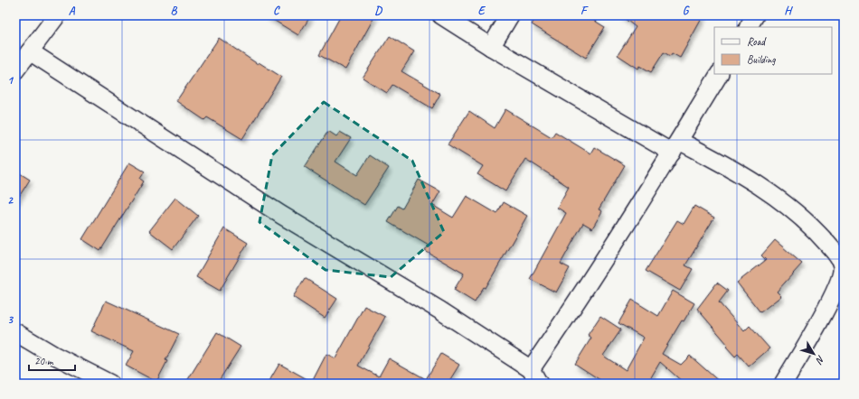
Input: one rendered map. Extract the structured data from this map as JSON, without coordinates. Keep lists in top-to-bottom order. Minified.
{"legend":["Road","Building"],"scale_bar":"20 m","north":"bottom right","grid":{"columns":["A","B","C","D","E","F","G","H"],"rows":["1","2","3"]}}
